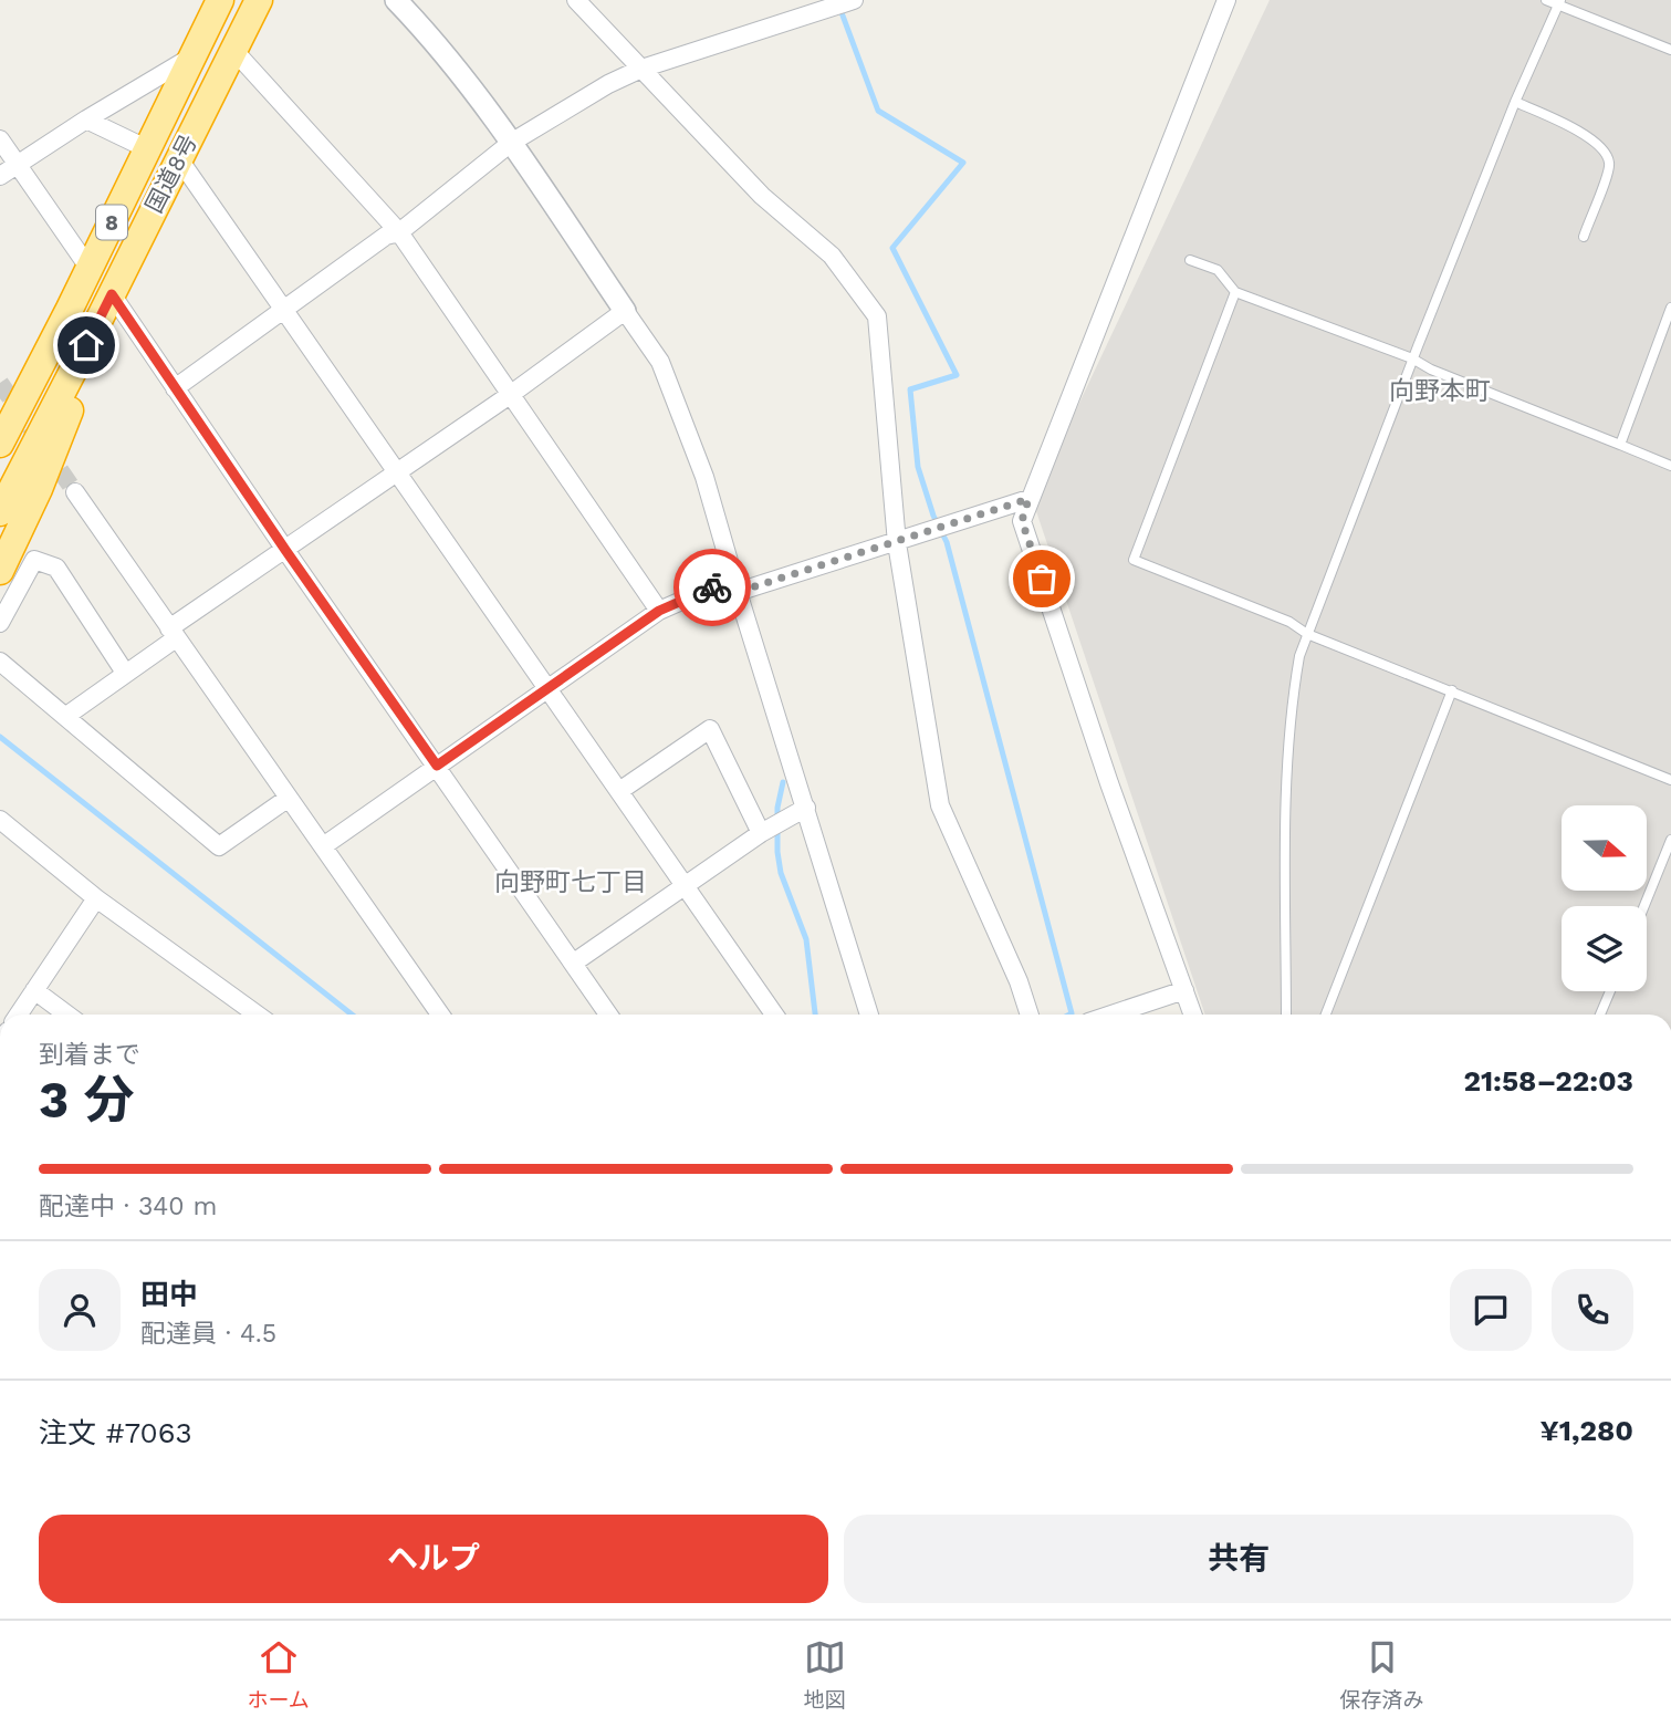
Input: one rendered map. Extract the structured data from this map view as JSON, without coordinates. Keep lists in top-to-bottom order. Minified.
{"streets":{"highway":["国道8号","8"]},"crossings":[["国道8号","8"]],"districts":["向野本町","向野町七丁目"],"north":"right","page":{"heading":["3 分","到着まで","21:58–22:03"],"panel":["田中","配達員 · 4.5","注文 #7063","¥1,280"],"bar":"配達中 · 340 m","buttons":["ヘルプ","共有"],"tabs":["ホーム","地図","保存済み"]}}
